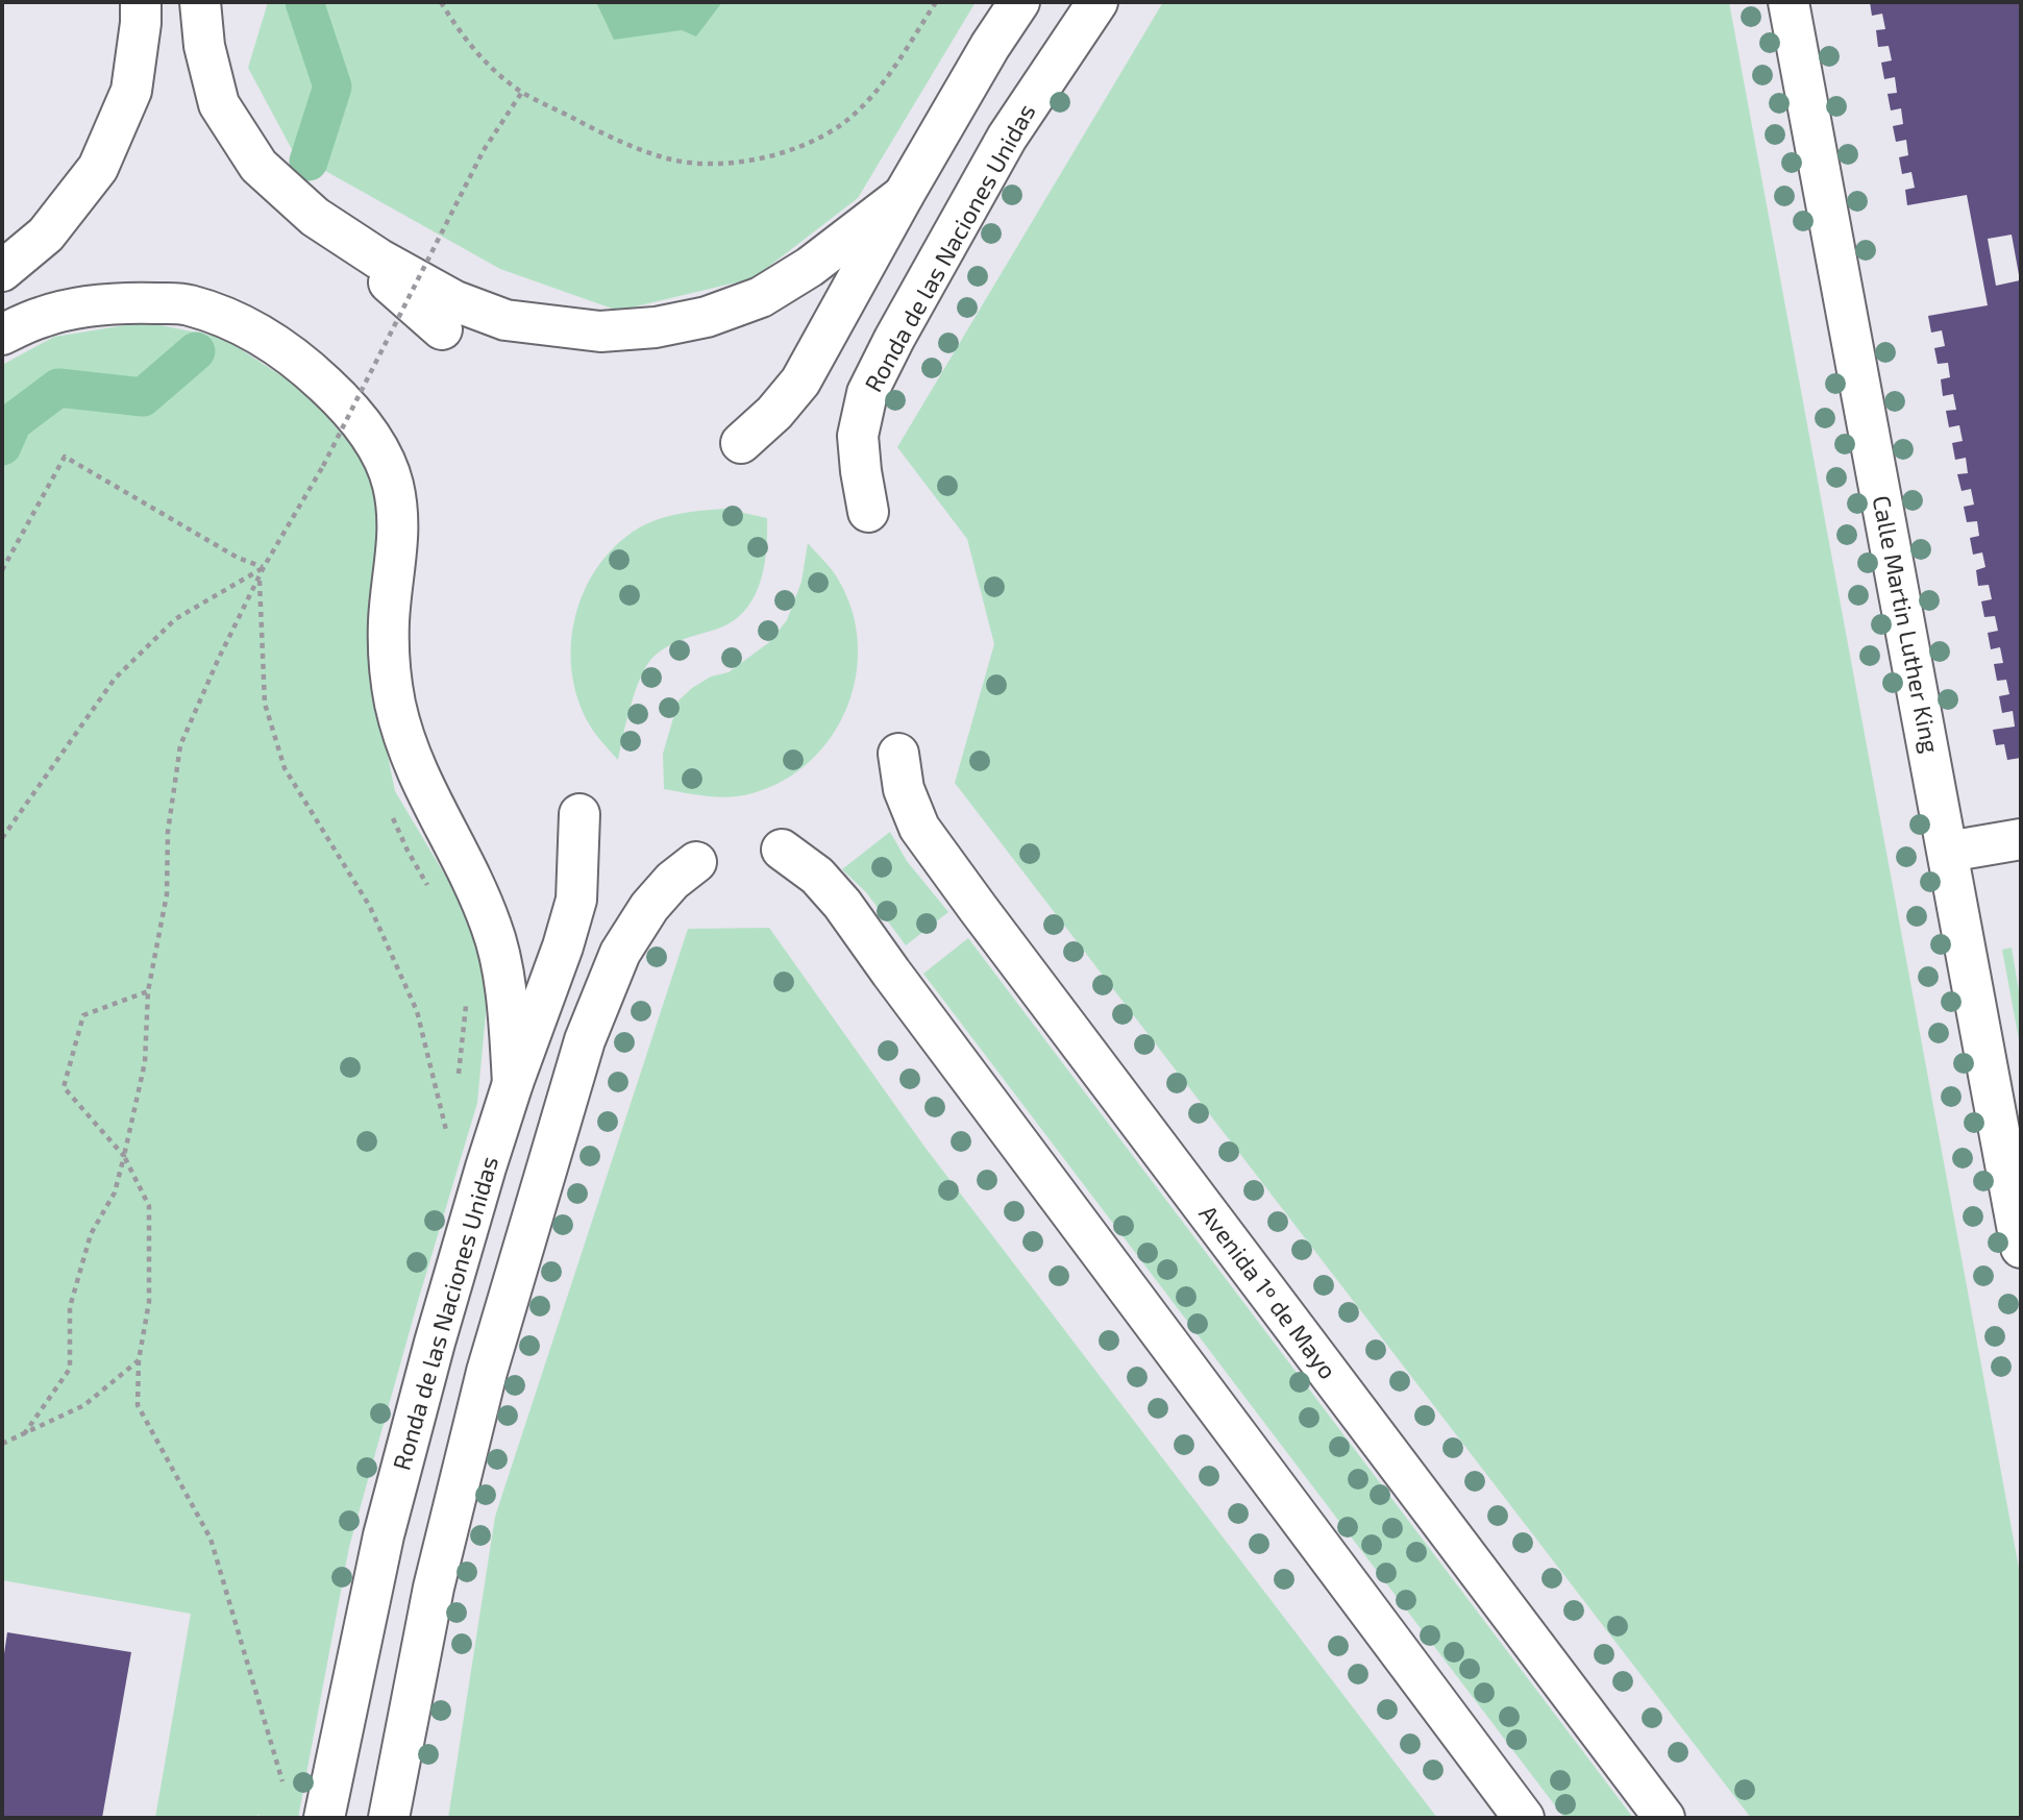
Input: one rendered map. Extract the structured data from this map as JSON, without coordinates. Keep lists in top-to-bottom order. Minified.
{"streets":{"main road":["Ronda de las Naciones Unidas","Calle Martin Luther King","Avenida 1º de Mayo"]}}
